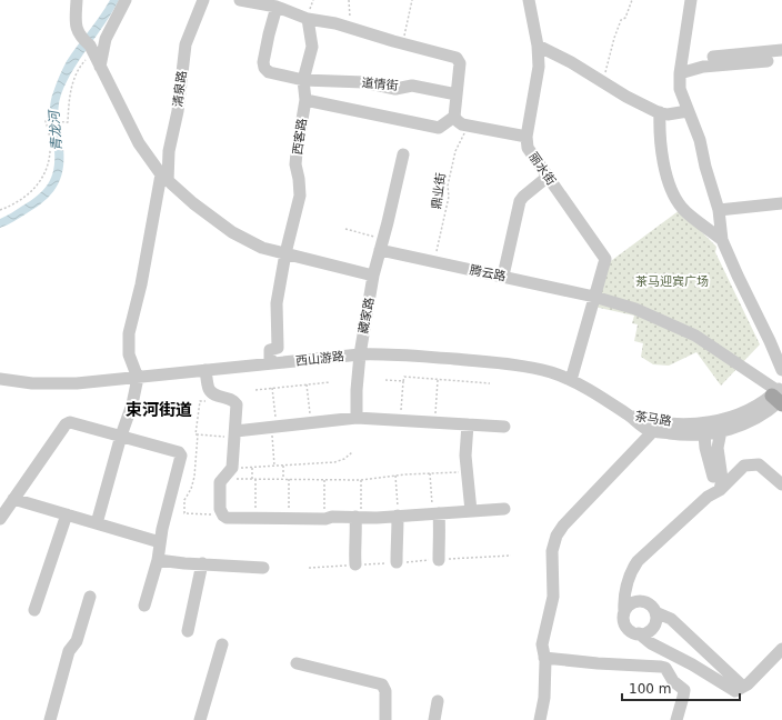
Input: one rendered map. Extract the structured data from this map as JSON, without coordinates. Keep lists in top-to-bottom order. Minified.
{"streets":{"street":["道情街","清泉路","西客路","丽水街","腾云路","藏家路","西山游路","茶马路"],"path":["鼎业街"]},"crossings":[["道情街","西客路"],["清泉路","西山游路"],["西客路","西山游路"],["丽水街","腾云路"],["丽水街","西山游路"],["鼎业街","腾云路"],["腾云路","藏家路"],["腾云路","茶马路"],["藏家路","西山游路"],["西山游路","茶马路"]],"districts":["束河街道"],"water":["青龙河"],"parks":["茶马迎宾广场"],"scale_bar":"100 m"}
